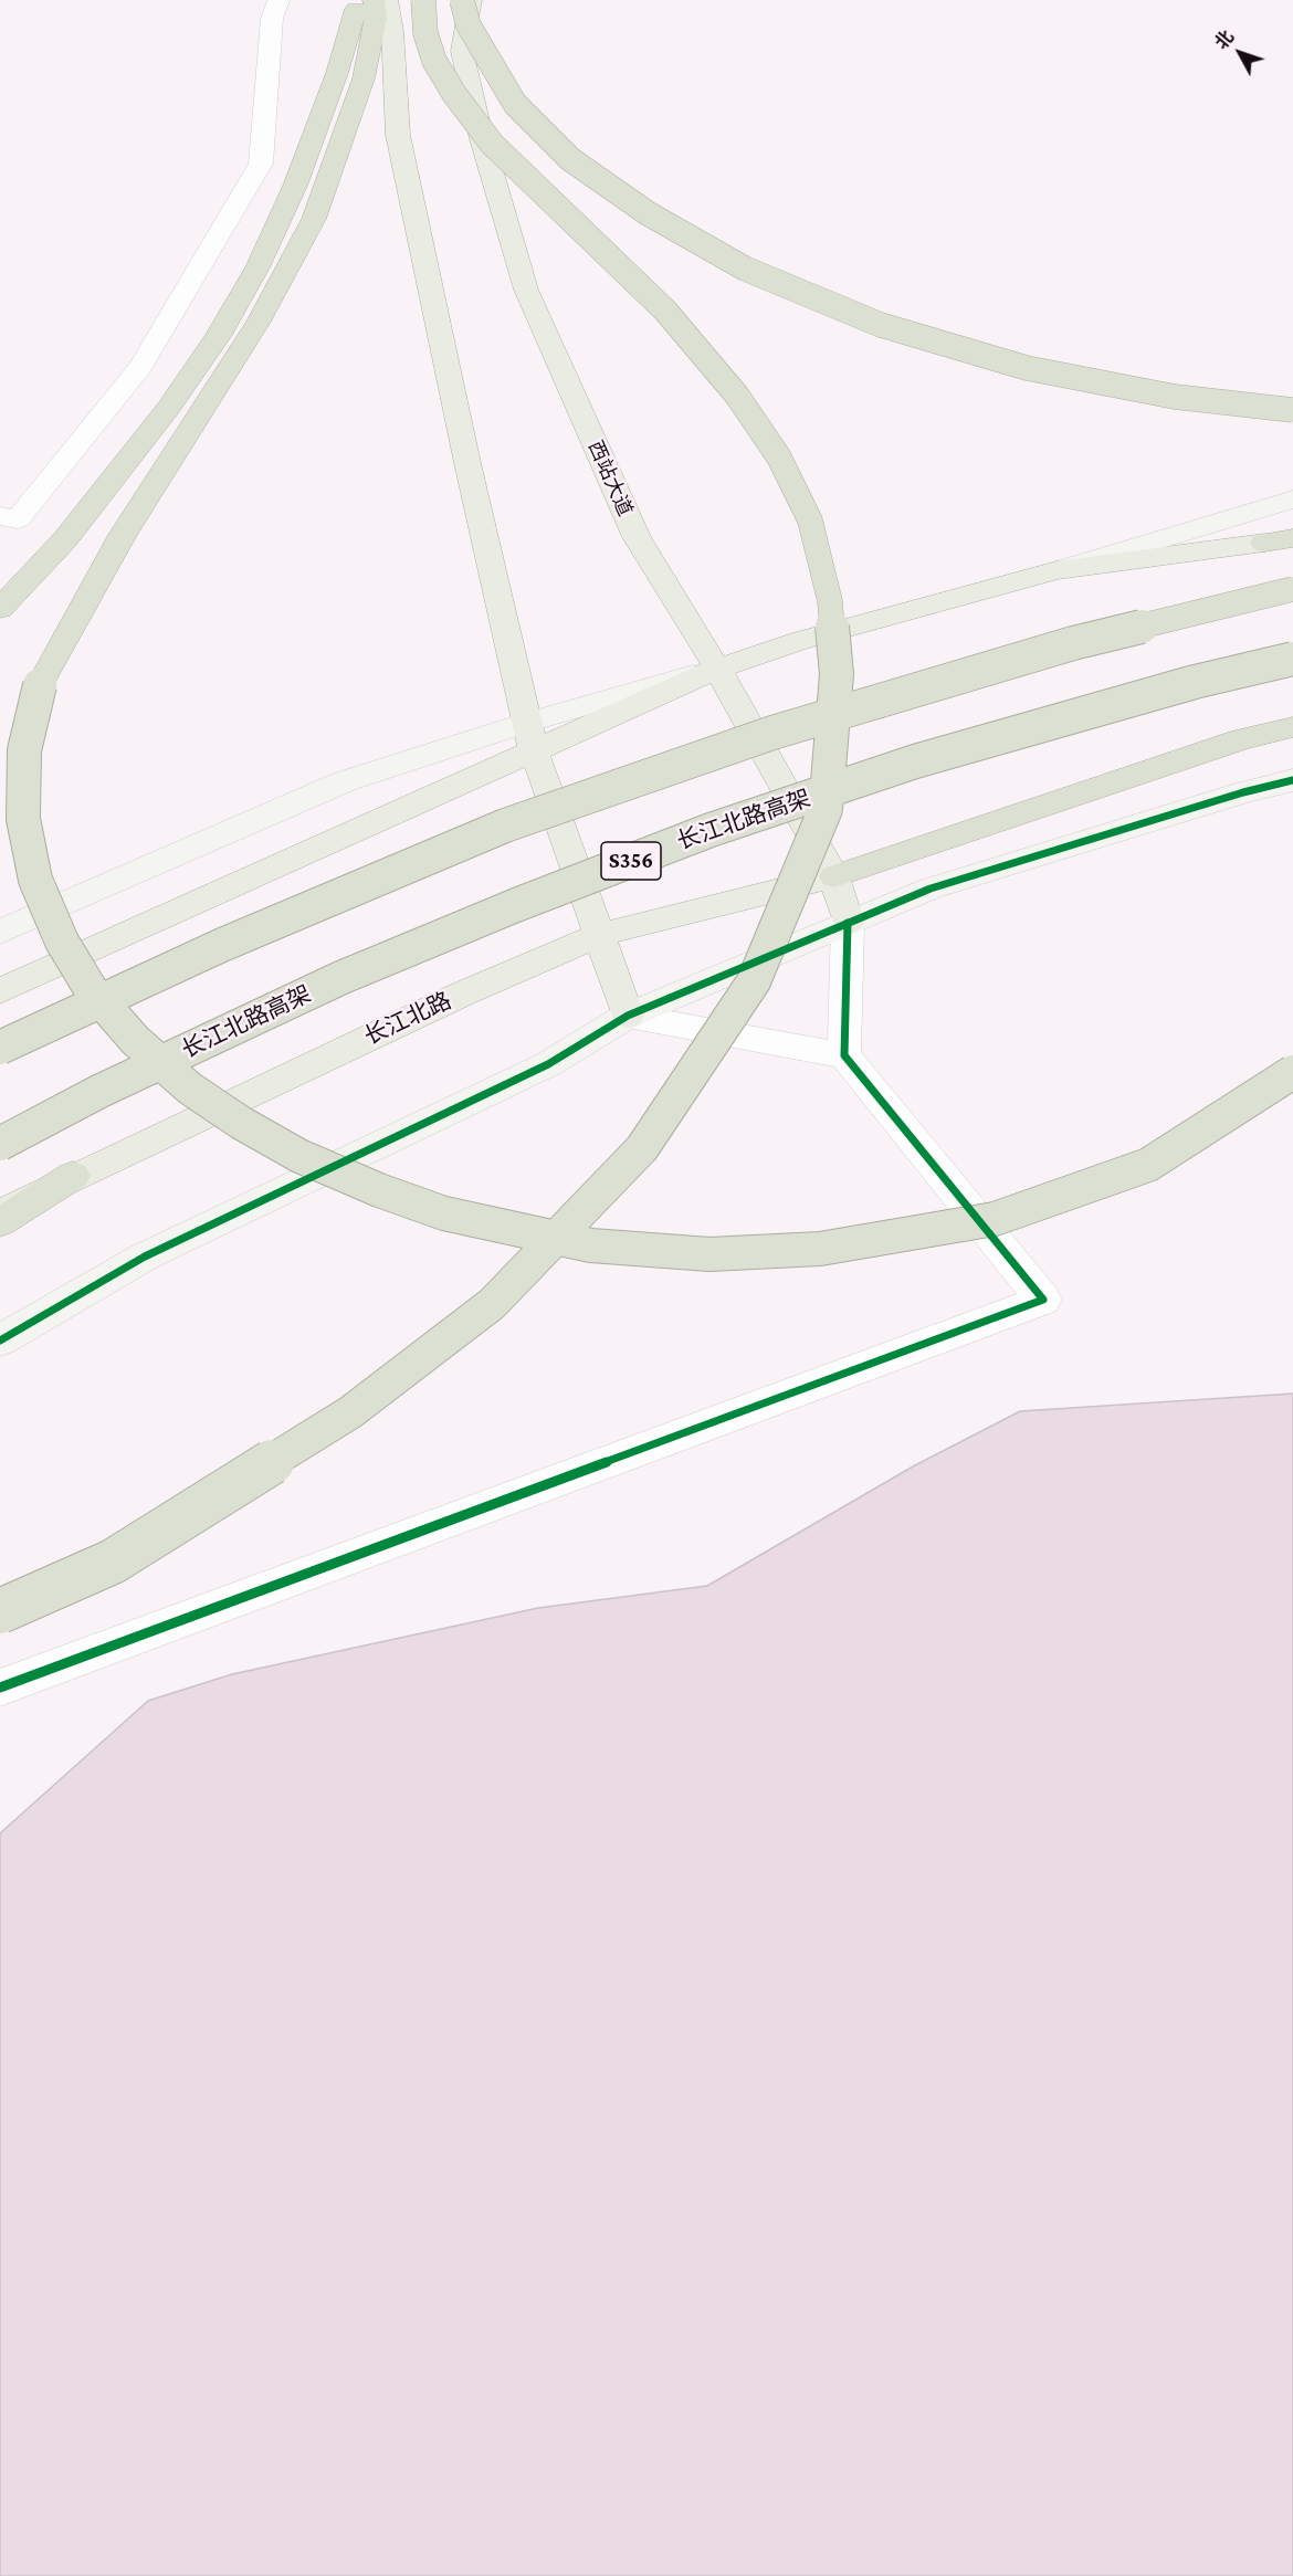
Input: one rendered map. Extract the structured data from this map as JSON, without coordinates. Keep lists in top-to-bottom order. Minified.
{"streets":{"highway":["长江北路高架","S356"],"main road":["西站大道","长江北路"]},"crossings":[["西站大道","长江北路"]],"north":"top left"}
